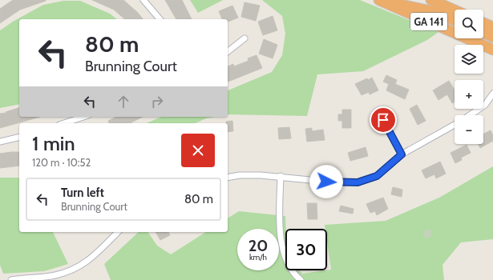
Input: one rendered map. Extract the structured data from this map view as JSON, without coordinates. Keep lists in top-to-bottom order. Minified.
{"streets":{"highway":["GA 141"]},"page":{"map_buttons":["+","−"],"turn":["80 m","Brunning Court"],"heading":["1 min","120 m · 10:52"],"list":[{"name":"Turn left","note":"Brunning Court","value":"80 m"}],"speed":"20 km/h","limit":"30"}}
